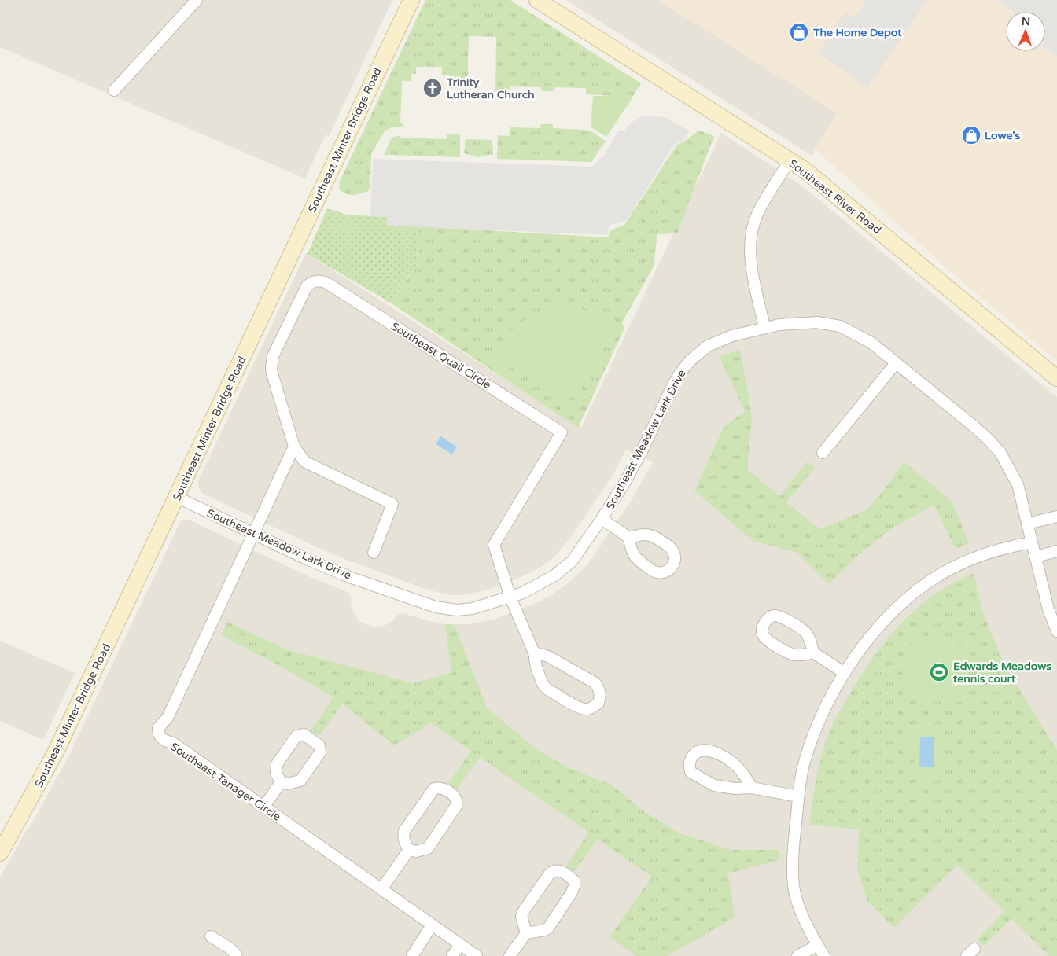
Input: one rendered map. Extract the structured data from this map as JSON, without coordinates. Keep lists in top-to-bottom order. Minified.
{"streets":{"main road":["Southeast Minter Bridge Road","Southeast River Road"],"street":["Southeast Quail Circle","Southeast Meadow Lark Drive","Southeast Tanager Circle"]},"crossings":[["Southeast Minter Bridge Road","Southeast Meadow Lark Drive"],["Southeast Quail Circle","Southeast Meadow Lark Drive"],["Southeast Meadow Lark Drive","Southeast Tanager Circle"]],"places":{"shop":["The Home Depot","Lowe's"],"church":["Trinity Lutheran Church"],"sports":["Edwards Meadows tennis court"]},"north":"top"}
